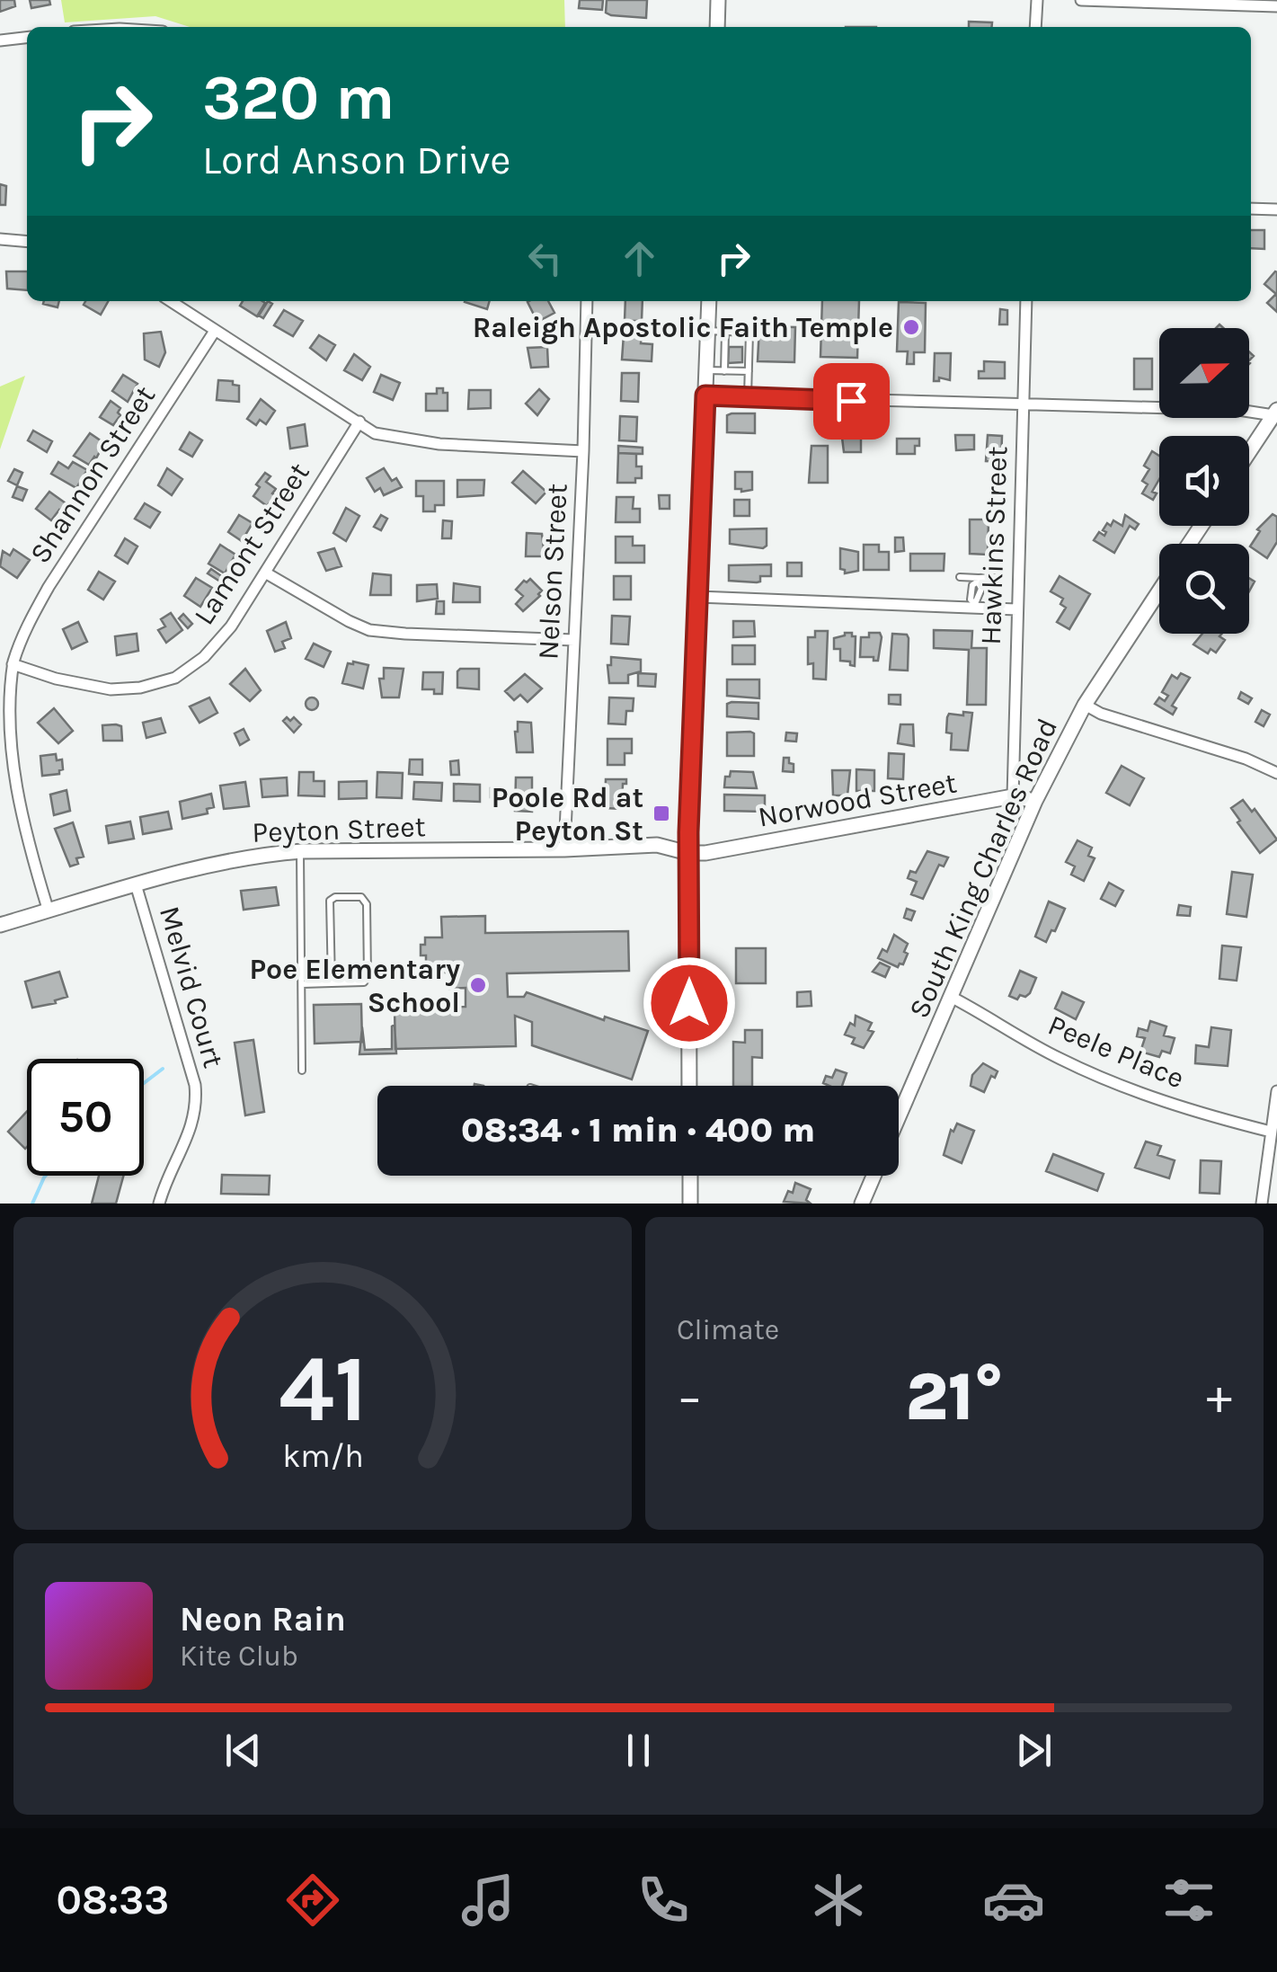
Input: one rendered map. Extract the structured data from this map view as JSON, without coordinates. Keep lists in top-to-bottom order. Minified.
{"streets":{"street":["Shannon Street","Lamont Street","Hawkins Street","Nelson Street","Norwood Street","Peyton Street","South King Charles Road","Melvid Court","Peele Place"]},"crossings":[["Shannon Street","Lamont Street"],["Shannon Street","Peyton Street"],["Hawkins Street","Norwood Street"],["Nelson Street","Peyton Street"],["Norwood Street","Peyton Street"],["Norwood Street","South King Charles Road"],["Peyton Street","Melvid Court"],["South King Charles Road","Peele Place"]],"places":{"other":["Raleigh Apostolic Faith Temple","Poe Elementary School"],"transit":["Poole Rd at Peyton St"]},"north":"right","page":{"turn":["320 m","Lord Anson Drive"],"limit":"50","trip":"08:34 · 1 min · 400 m","tile":"Climate","heat":["−","21°","+"],"song":["Neon Rain","Kite Club"],"tabs":"08:33","gauge":["41","km/h"]}}
